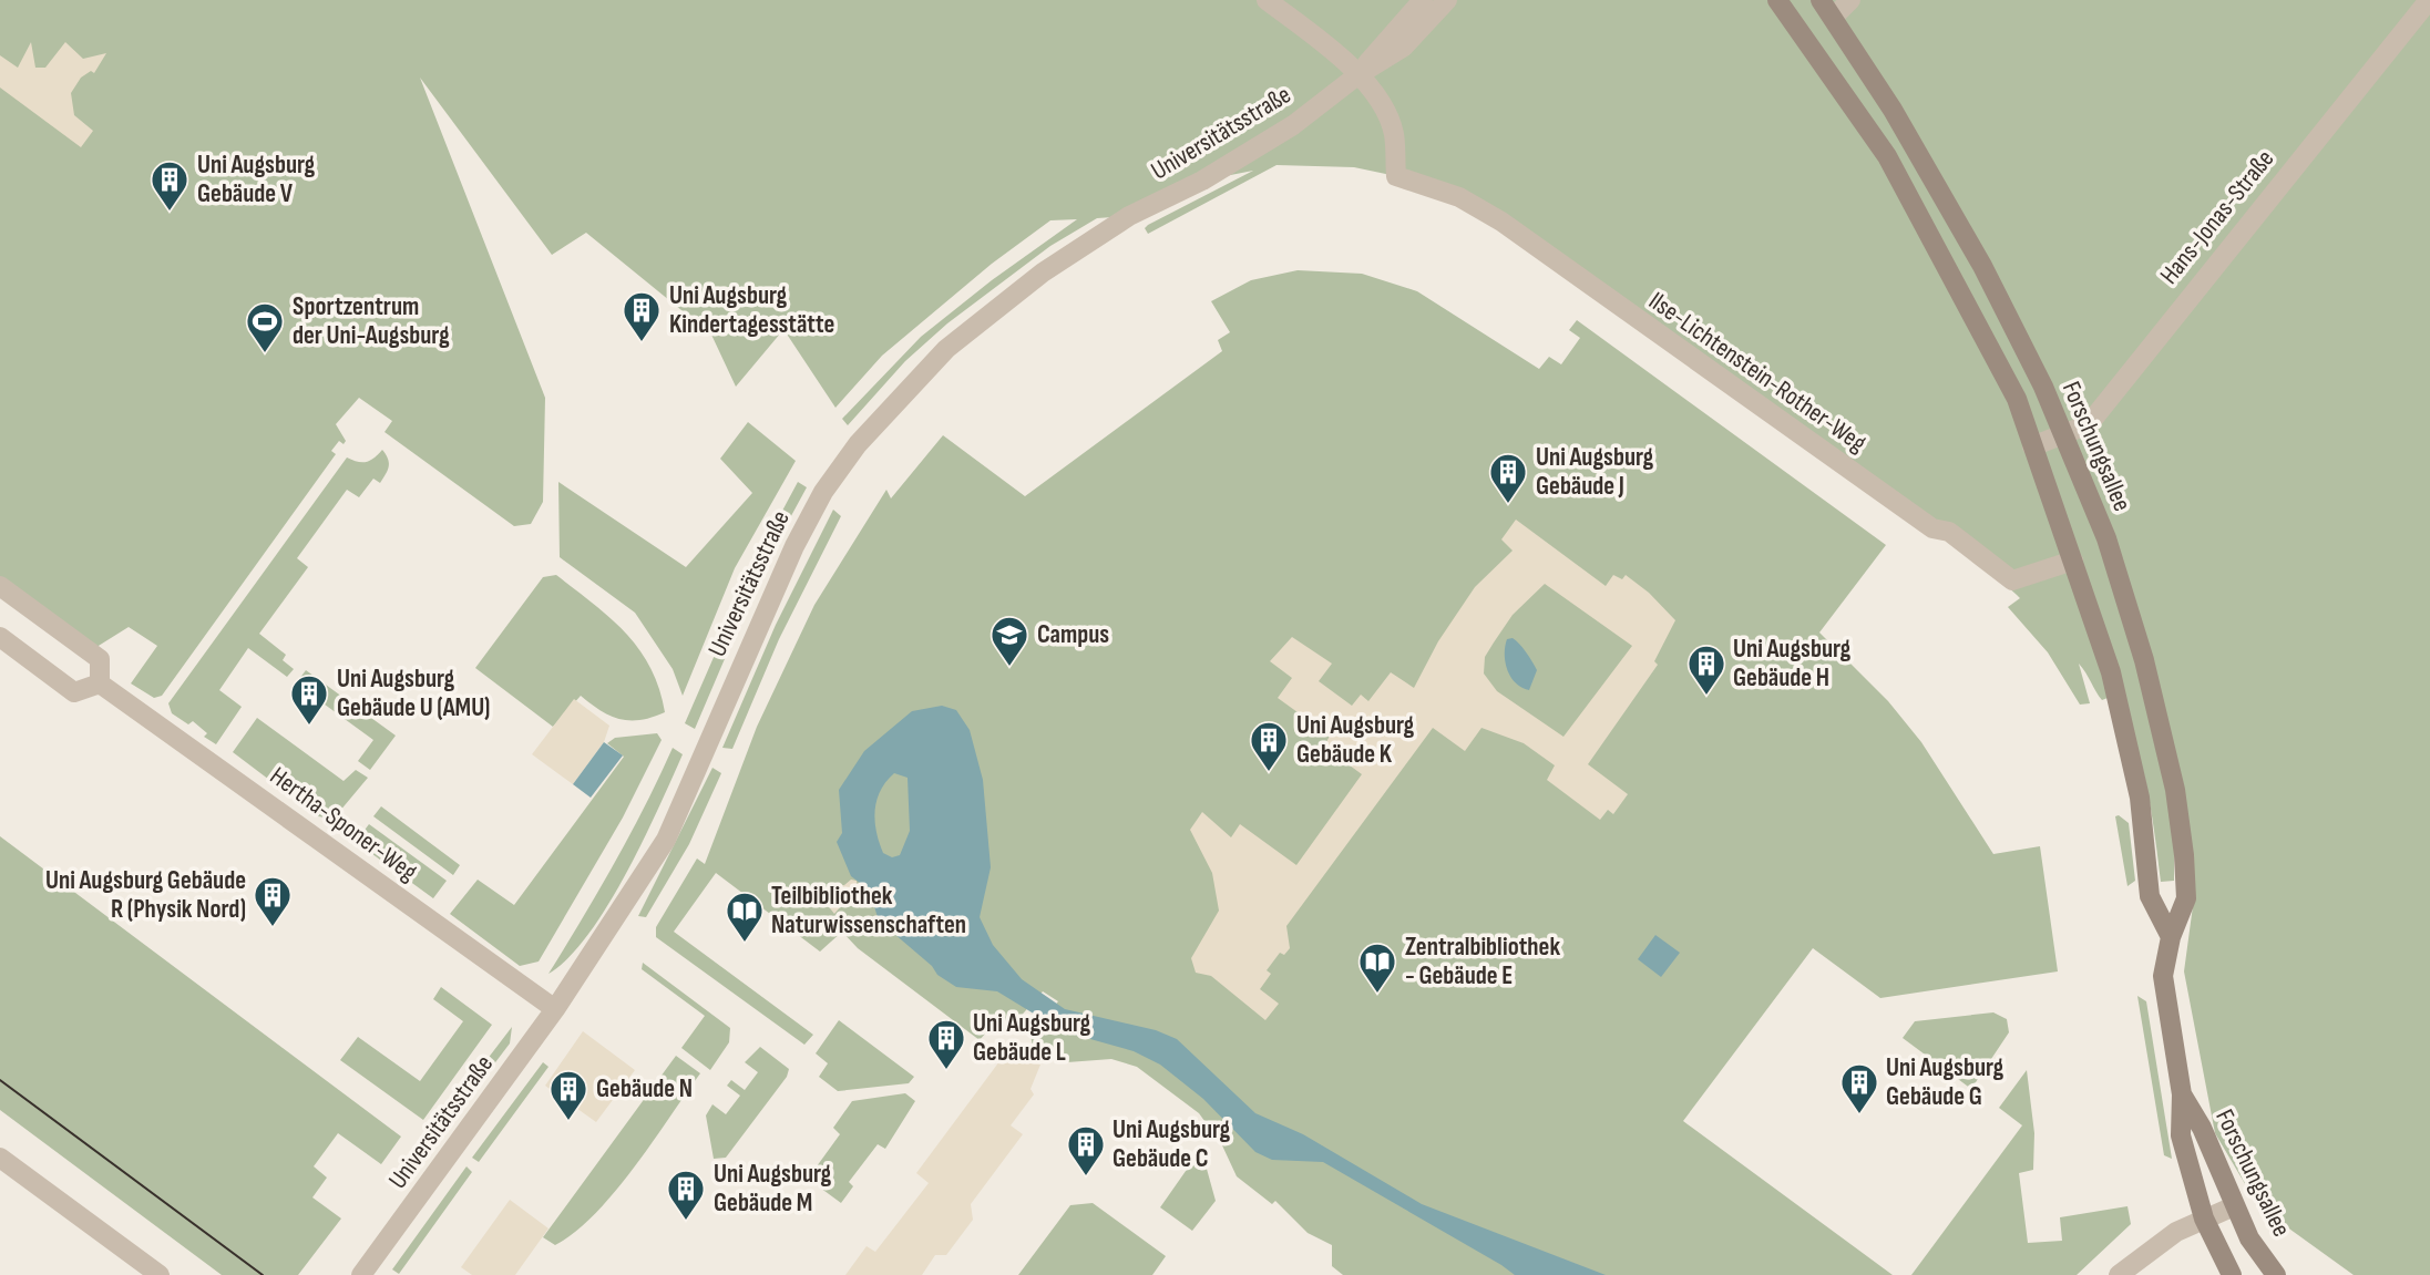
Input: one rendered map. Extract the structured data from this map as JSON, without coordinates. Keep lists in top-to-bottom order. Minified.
{"streets":{"street":["Universitätsstraße","Hans-Jonas-Straße","Ilse-Lichtenstein-Rother-Weg","Forschungsallee","Hertha-Sponer-Weg"]},"crossings":[["Universitätsstraße","Ilse-Lichtenstein-Rother-Weg"],["Universitätsstraße","Hertha-Sponer-Weg"],["Hans-Jonas-Straße","Forschungsallee"]],"places":{"building":["Uni Augsburg Gebäude V","Uni Augsburg Kindertagesstätte","Uni Augsburg Gebäude J","Uni Augsburg Gebäude H","Uni Augsburg Gebäude U (AMU)","Uni Augsburg Gebäude K","Uni Augsburg Gebäude R (Physik Nord)","Uni Augsburg Gebäude L","Uni Augsburg Gebäude G","Gebäude N","Uni Augsburg Gebäude C","Uni Augsburg Gebäude M"],"sports":["Sportzentrum der Uni-Augsburg"],"school or university":["Campus"],"library":["Teilbibliothek Naturwissenschaften","Zentralbibliothek - Gebäude E"]}}
